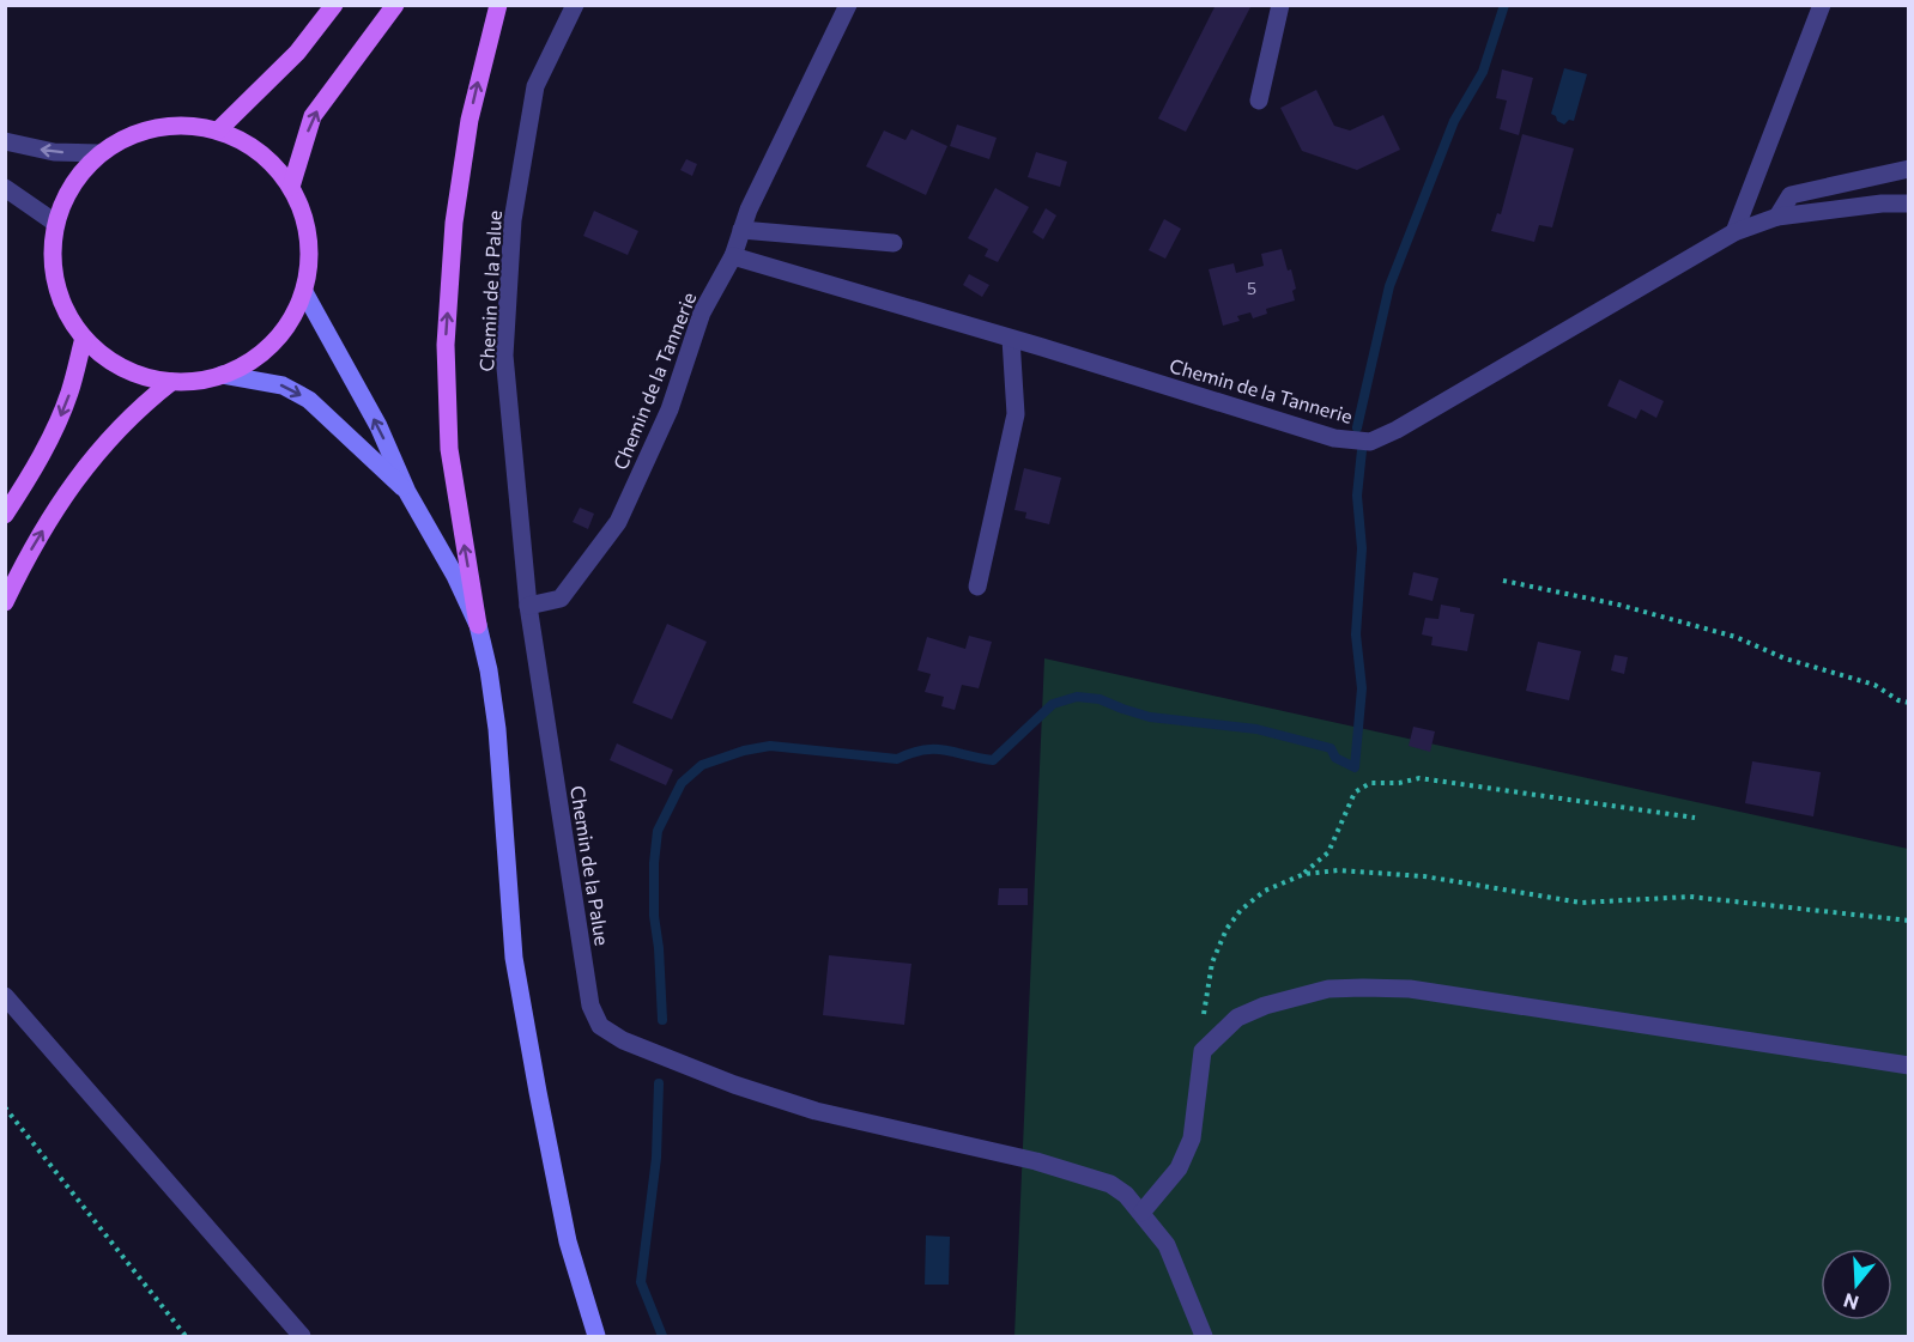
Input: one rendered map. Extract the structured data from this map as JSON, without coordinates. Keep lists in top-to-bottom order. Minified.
{"streets":{"street":["Chemin de la Palue","Chemin de la Tannerie"]},"crossings":[["Chemin de la Palue","Chemin de la Tannerie"]],"house_numbers":["5"],"north":"bottom"}
